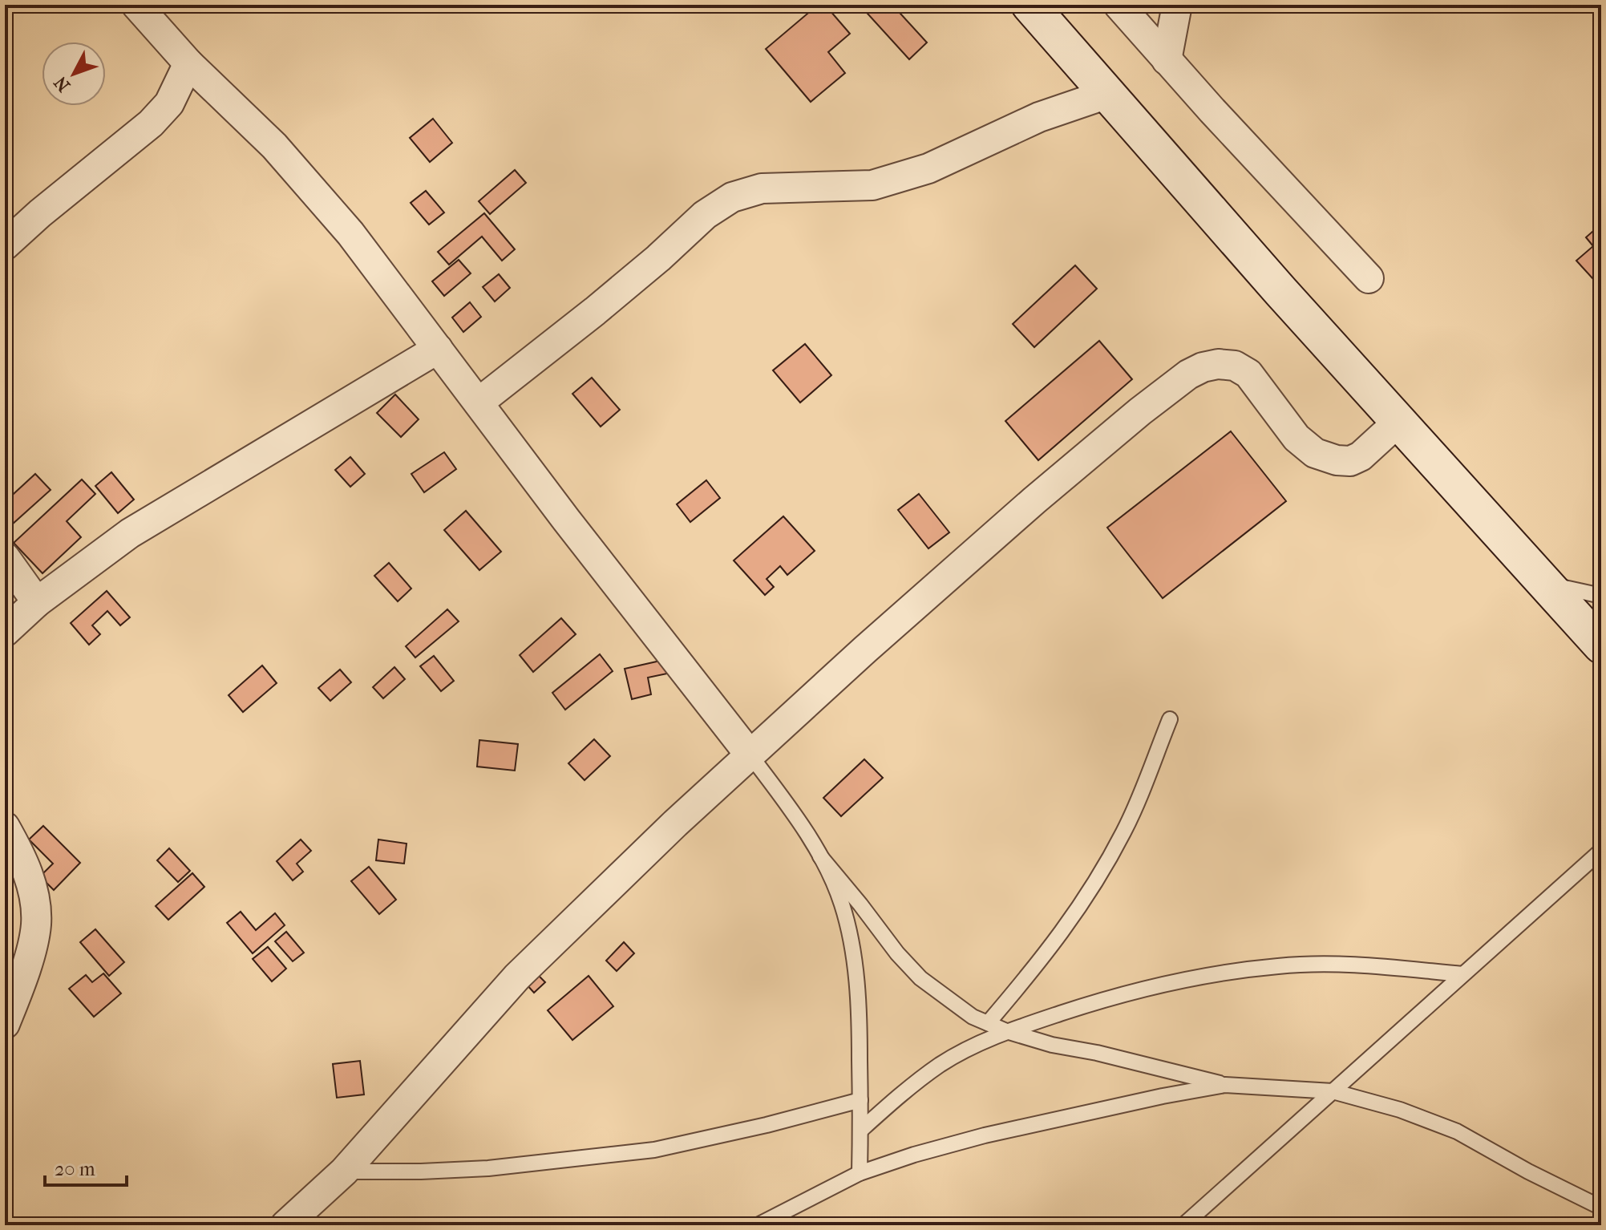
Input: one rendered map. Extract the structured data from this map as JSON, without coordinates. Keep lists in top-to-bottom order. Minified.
{"scale_bar":"20 m","north":"bottom left"}
